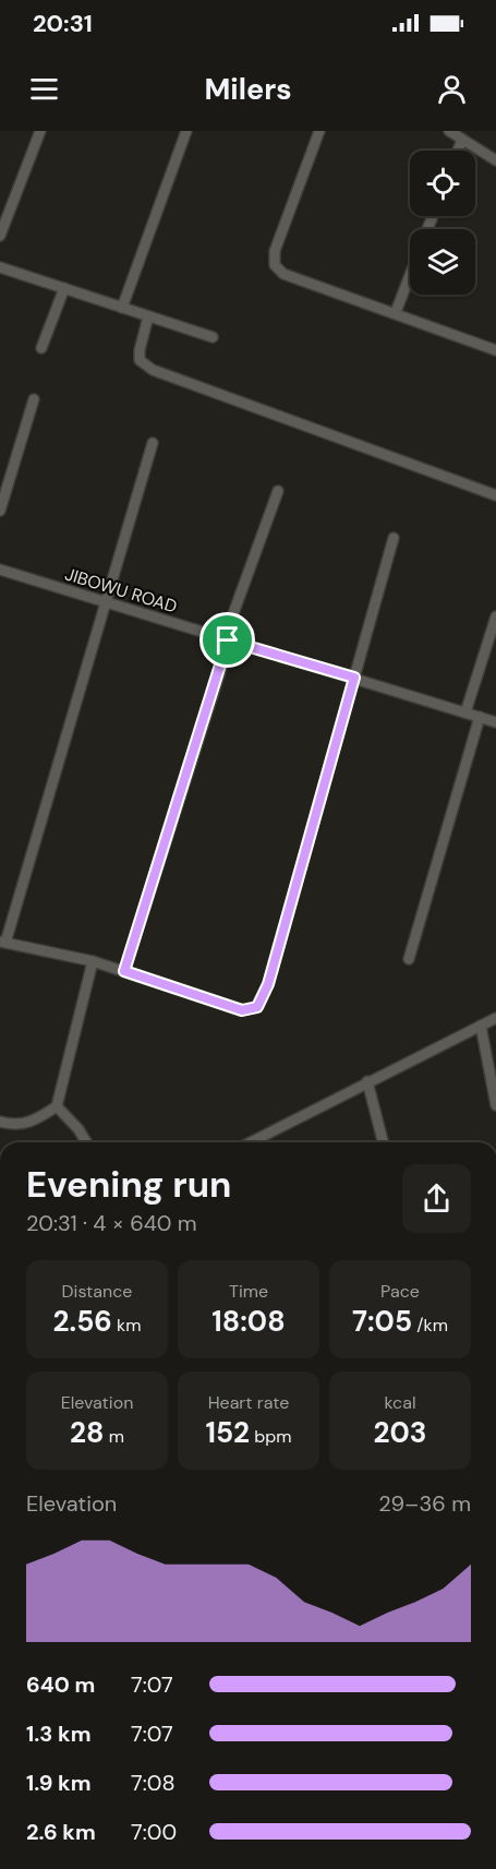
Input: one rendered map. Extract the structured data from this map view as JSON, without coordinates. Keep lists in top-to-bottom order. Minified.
{"streets":{"street":["JIBOWU ROAD"]},"page":{"status":"20:31","header":"Milers","heading":["Evening run","20:31 · 4 × 640 m"],"stats":[["Distance","2.56 km"],["Time","18:08"],["Pace","7:05 /km"],["Elevation","28 m"],["Heart rate","152 bpm"],["kcal","203"]],"chart":["Elevation","29–36 m"],"list":[{"name":"640 m","note":"7:07"},{"name":"1.3 km","note":"7:07"},{"name":"1.9 km","note":"7:08"},{"name":"2.6 km","note":"7:00"}]}}
